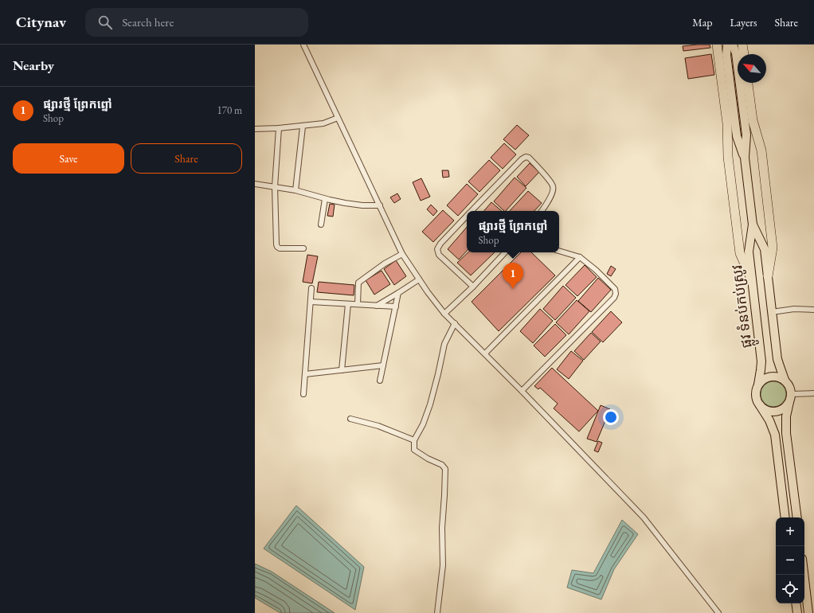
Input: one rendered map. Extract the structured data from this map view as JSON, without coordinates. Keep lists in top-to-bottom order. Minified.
{"streets":{"main road":["ផ្លូវ ទំនប់កប់ស្រូវ"]},"north":"top left","page":{"header":"Citynav","search":"Search here","nav":["Map","Layers","Share"],"heading":"Nearby","list":[{"mark":"1","name":"ផ្សារថ្មី ព្រែកព្នៅ","note":"Shop","value":"170 m"}],"buttons":["Save","Share"],"popup":["ផ្សារថ្មី ព្រែកព្នៅ","Shop"],"pins":"1","map_buttons":["+","−"]}}
